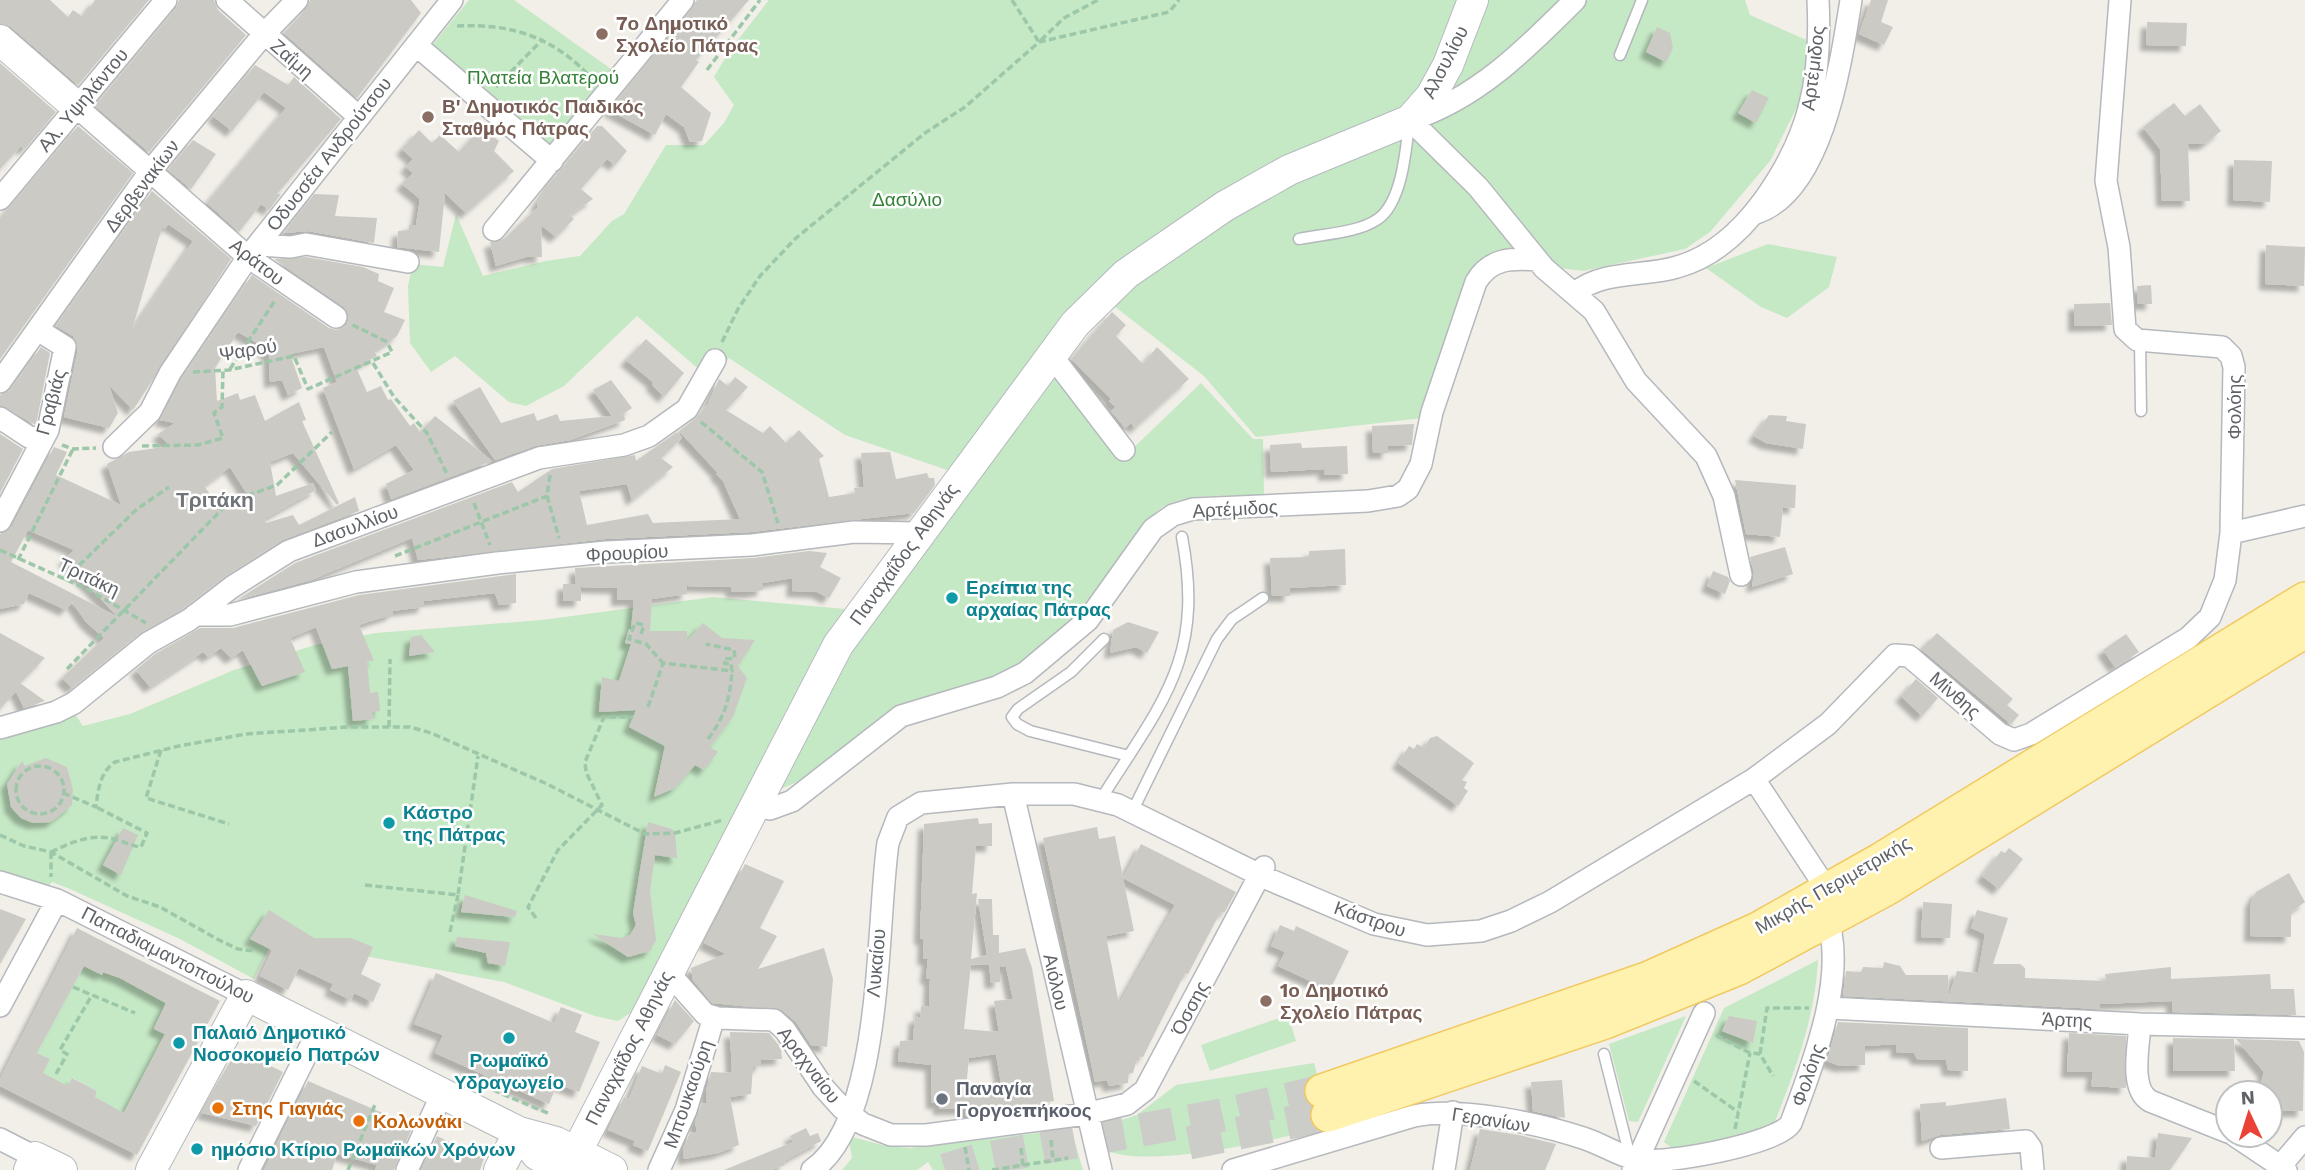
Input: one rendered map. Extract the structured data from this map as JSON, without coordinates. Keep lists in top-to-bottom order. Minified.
{"streets":{"main road":["Μικρής Περιμετρικής"],"street":["Ζαΐμη","Αλσυλίου","Αρτέμιδος","Αλ. Υψηλάντου","Οδυσσέα Ανδρούτσου","Δερβενακίων","Αράτου","Γραβιάς","Φολόης","Δασυλλίου","Φρουρίου","Παναχαΐδος Αθηνάς","Μίνθης","Κάστρου","Παπαδιαμαντοπούλου","Λυκαίου","Αιόλου","Όσσης","Άρτης","Αραχναίου","Μπουκαούρη","Γερανίων"],"path":["Ψαρού","Τριτάκη"]},"crossings":[["Ζαΐμη","Οδυσσέα Ανδρούτσου"],["Ζαΐμη","Δερβενακίων"],["Αλσυλίου","Παναχαΐδος Αθηνάς"],["Αρτέμιδος","Παναχαΐδος Αθηνάς"],["Αλ. Υψηλάντου","Αράτου"],["Οδυσσέα Ανδρούτσου","Αράτου"],["Οδυσσέα Ανδρούτσου","Ψαρού"],["Δερβενακίων","Αράτου"],["Δερβενακίων","Γραβιάς"],["Φολόης","Μίνθης"],["Φολόης","Μικρής Περιμετρικής"],["Φολόης","Άρτης"],["Φολόης","Γερανίων"],["Δασυλλίου","Φρουρίου"],["Δασυλλίου","Τριτάκη"],["Φρουρίου","Παναχαΐδος Αθηνάς"],["Μίνθης","Κάστρου"],["Κάστρου","Λυκαίου"],["Κάστρου","Αιόλου"],["Κάστρου","Όσσης"],["Λυκαίου","Αραχναίου"],["Αιόλου","Όσσης"],["Αιόλου","Αραχναίου"],["Όσσης","Αραχναίου"],["Αραχναίου","Μπουκαούρη"]],"districts":["Τριτάκη"],"parks":["Πλατεία Βλατερού","Δασύλιο"],"places":["7ο Δημοτικό Σχολείο Πάτρας","Β' Δημοτικός Παιδικός Σταθμός Πάτρας","Ερείπια της αρχαίας Πάτρας","Κάστρο της Πάτρας","1ο Δημοτικό Σχολείο Πάτρας","Ρωμαϊκό Υδραγωγείο","Παλαιό Δημοτικό Νοσοκομείο Πατρών","Παναγία Γοργοεπήκοος","Στης Γιαγιάς","Κολωνάκι","ημόσιο Κτίριο Ρωμαϊκών Χρόνων"],"north":"top"}
